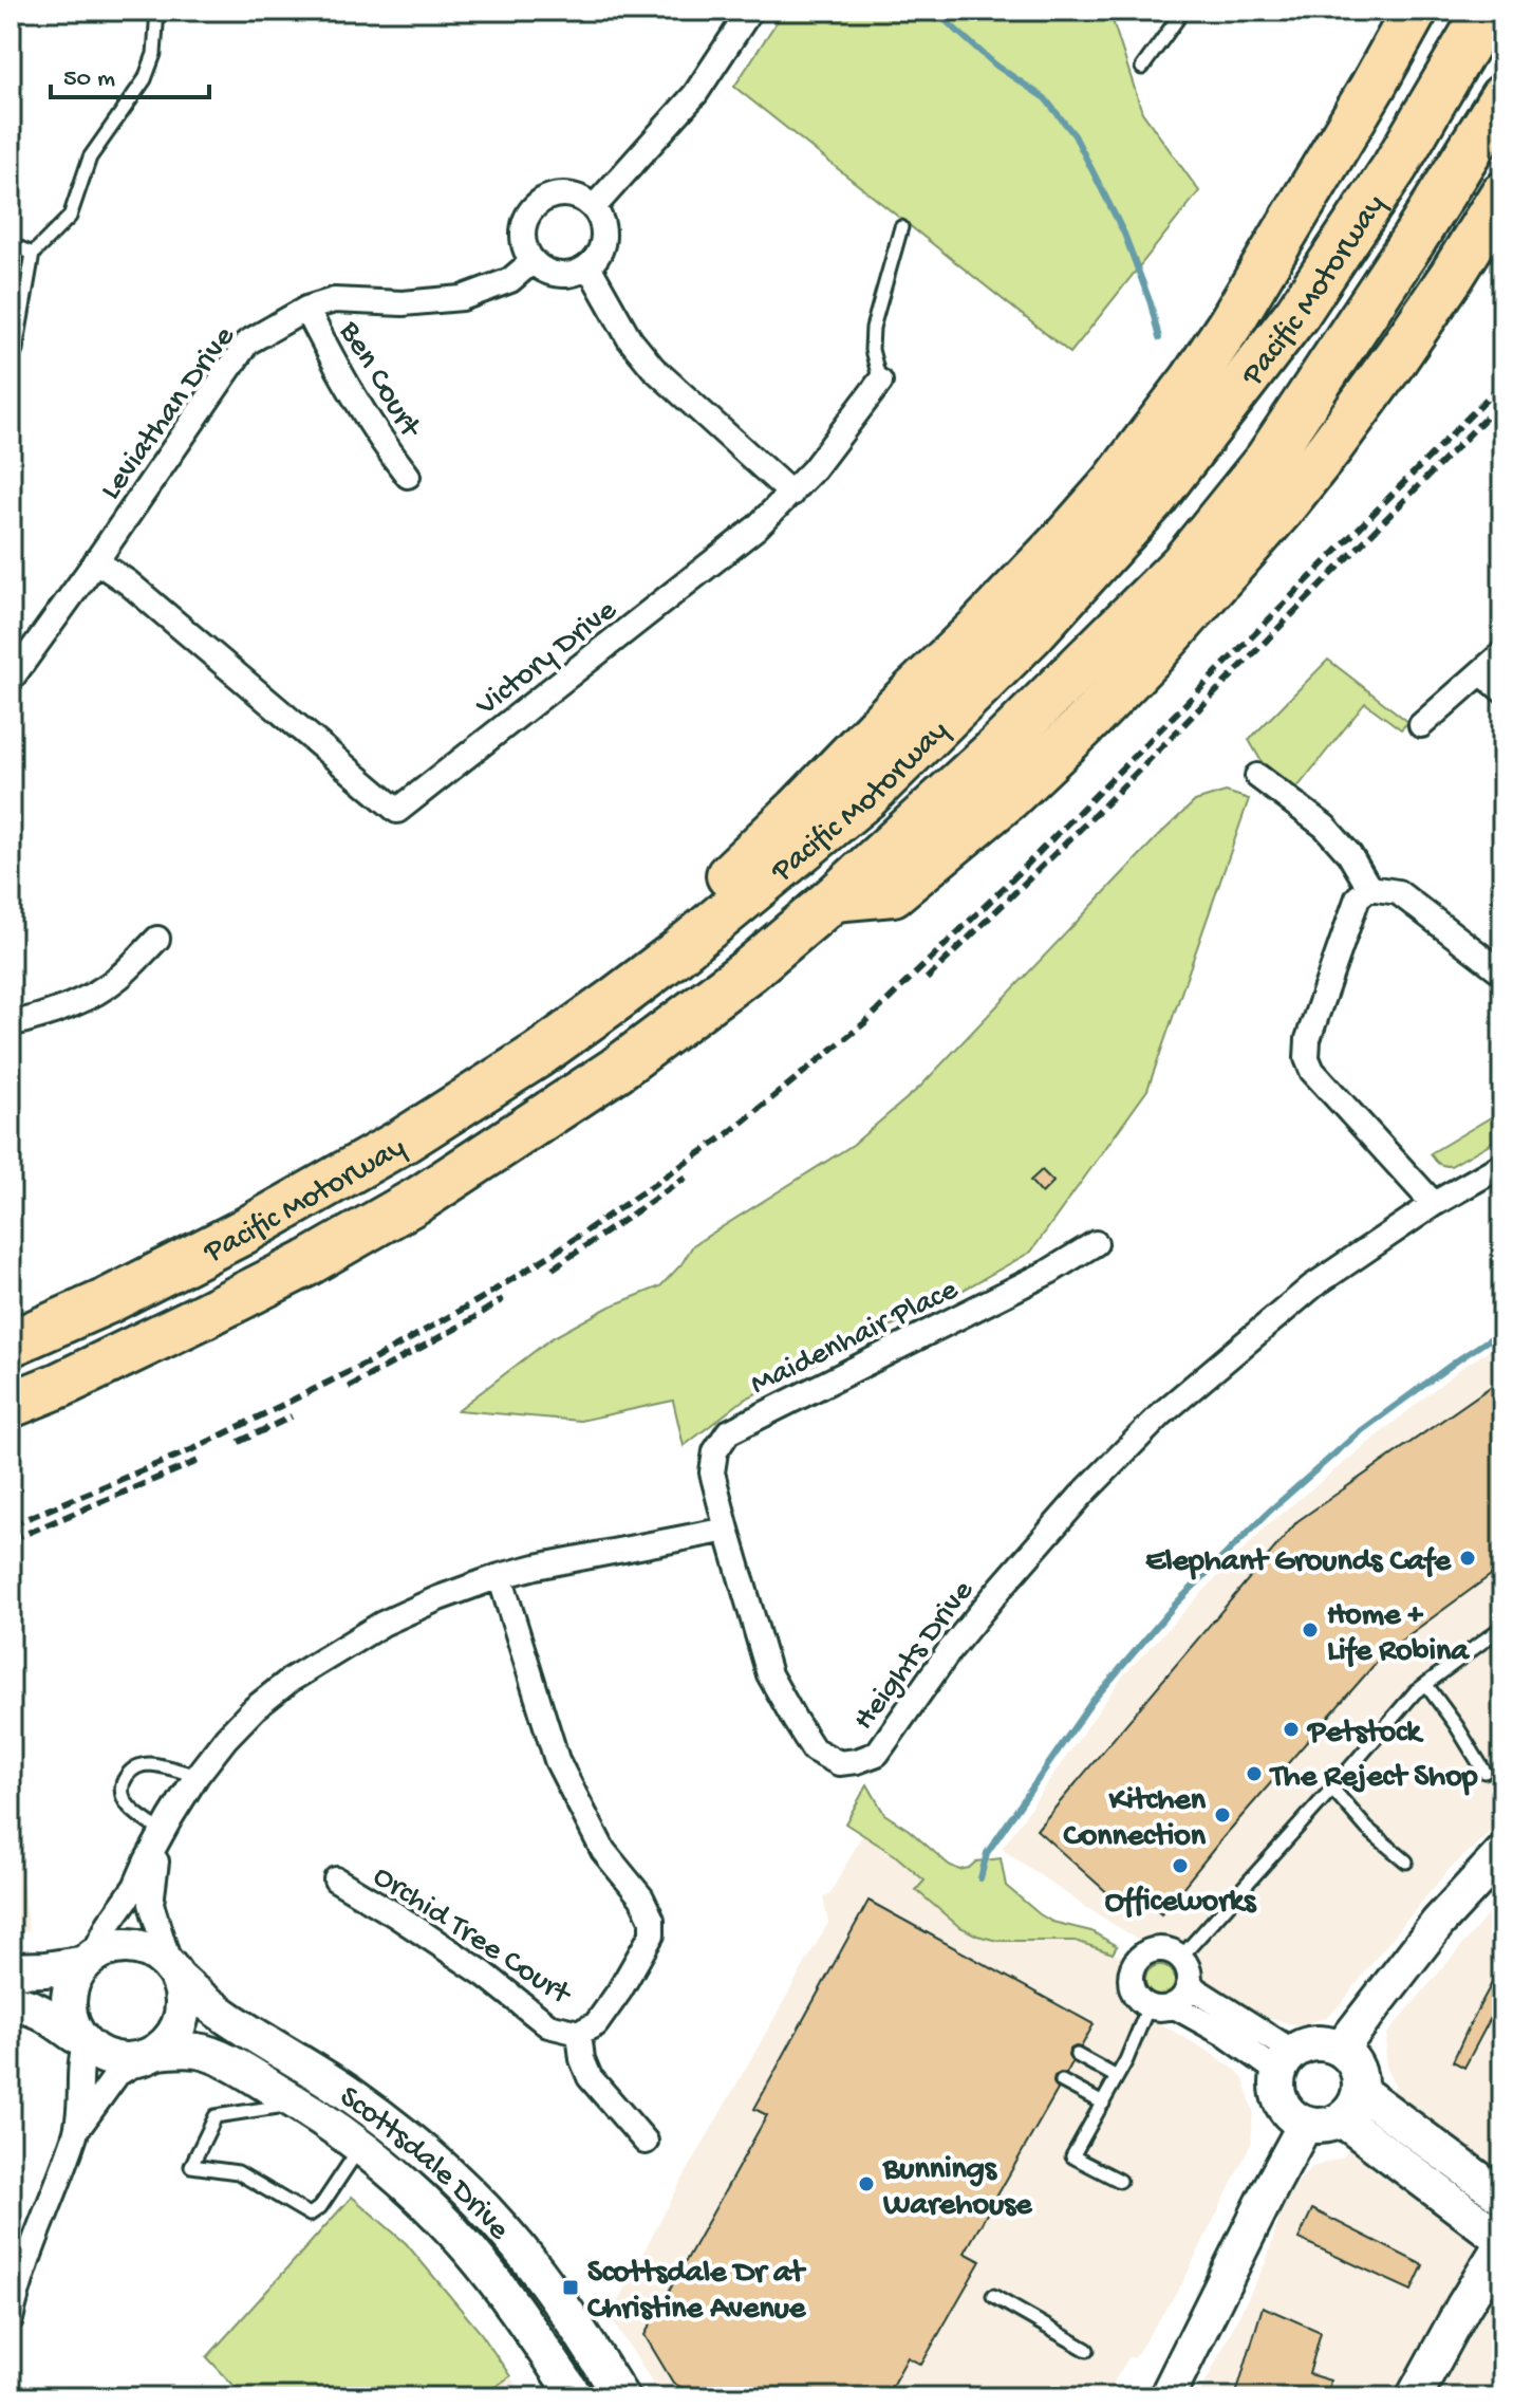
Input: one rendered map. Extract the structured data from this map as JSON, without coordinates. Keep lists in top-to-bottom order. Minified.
{"streets":{"highway":["Pacific Motorway"],"main road":["Scottsdale Drive"],"street":["Ben Court","Leviathan Drive","Victory Drive","Maidenhair Place","Heights Drive","Orchid Tree Court"]},"crossings":[["Ben Court","Leviathan Drive"],["Leviathan Drive","Victory Drive"],["Maidenhair Place","Heights Drive"]],"places":{"other":["Elephant Grounds Cafe","Home + Life Robina","Petstock","The Reject Shop","Kitchen Connection","Officeworks","Bunnings Warehouse"],"transit":["Scottsdale Dr at Christine Avenue"]},"scale_bar":"50 m"}
